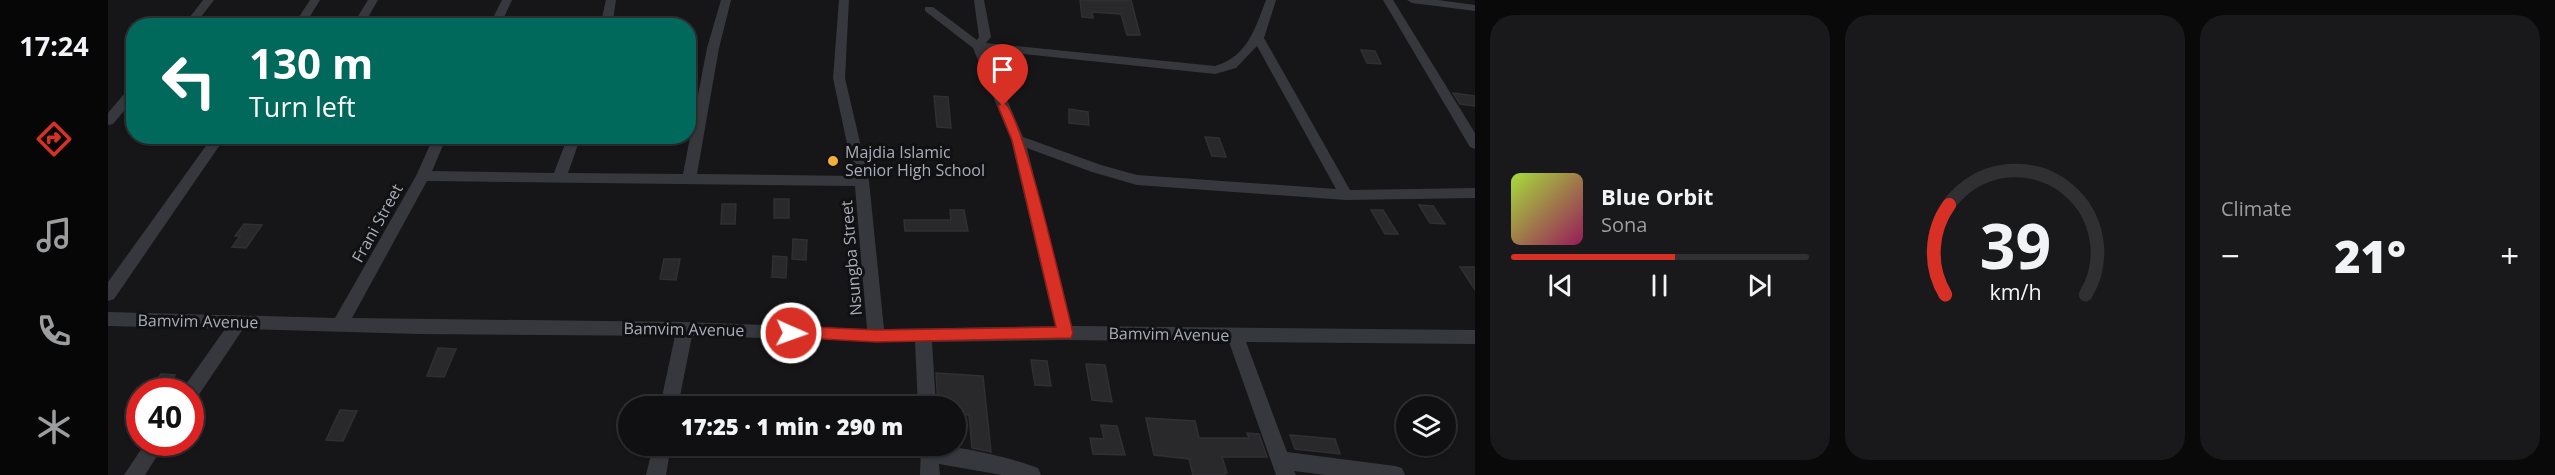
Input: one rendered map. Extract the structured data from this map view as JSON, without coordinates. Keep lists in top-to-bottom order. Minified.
{"streets":{"street":["Frani Street","Nsungba Street","Bamvim Avenue"]},"crossings":[["Frani Street","Bamvim Avenue"],["Nsungba Street","Bamvim Avenue"]],"places":["Majdia Islamic Senior High School"],"page":{"tabs":"17:24","tile":"Climate","turn":["130 m","Turn left"],"song":["Blue Orbit","Sona"],"heat":["−","21°","+"],"limit":"40","trip":"17:25 · 1 min · 290 m","gauge":["39","km/h"]}}
